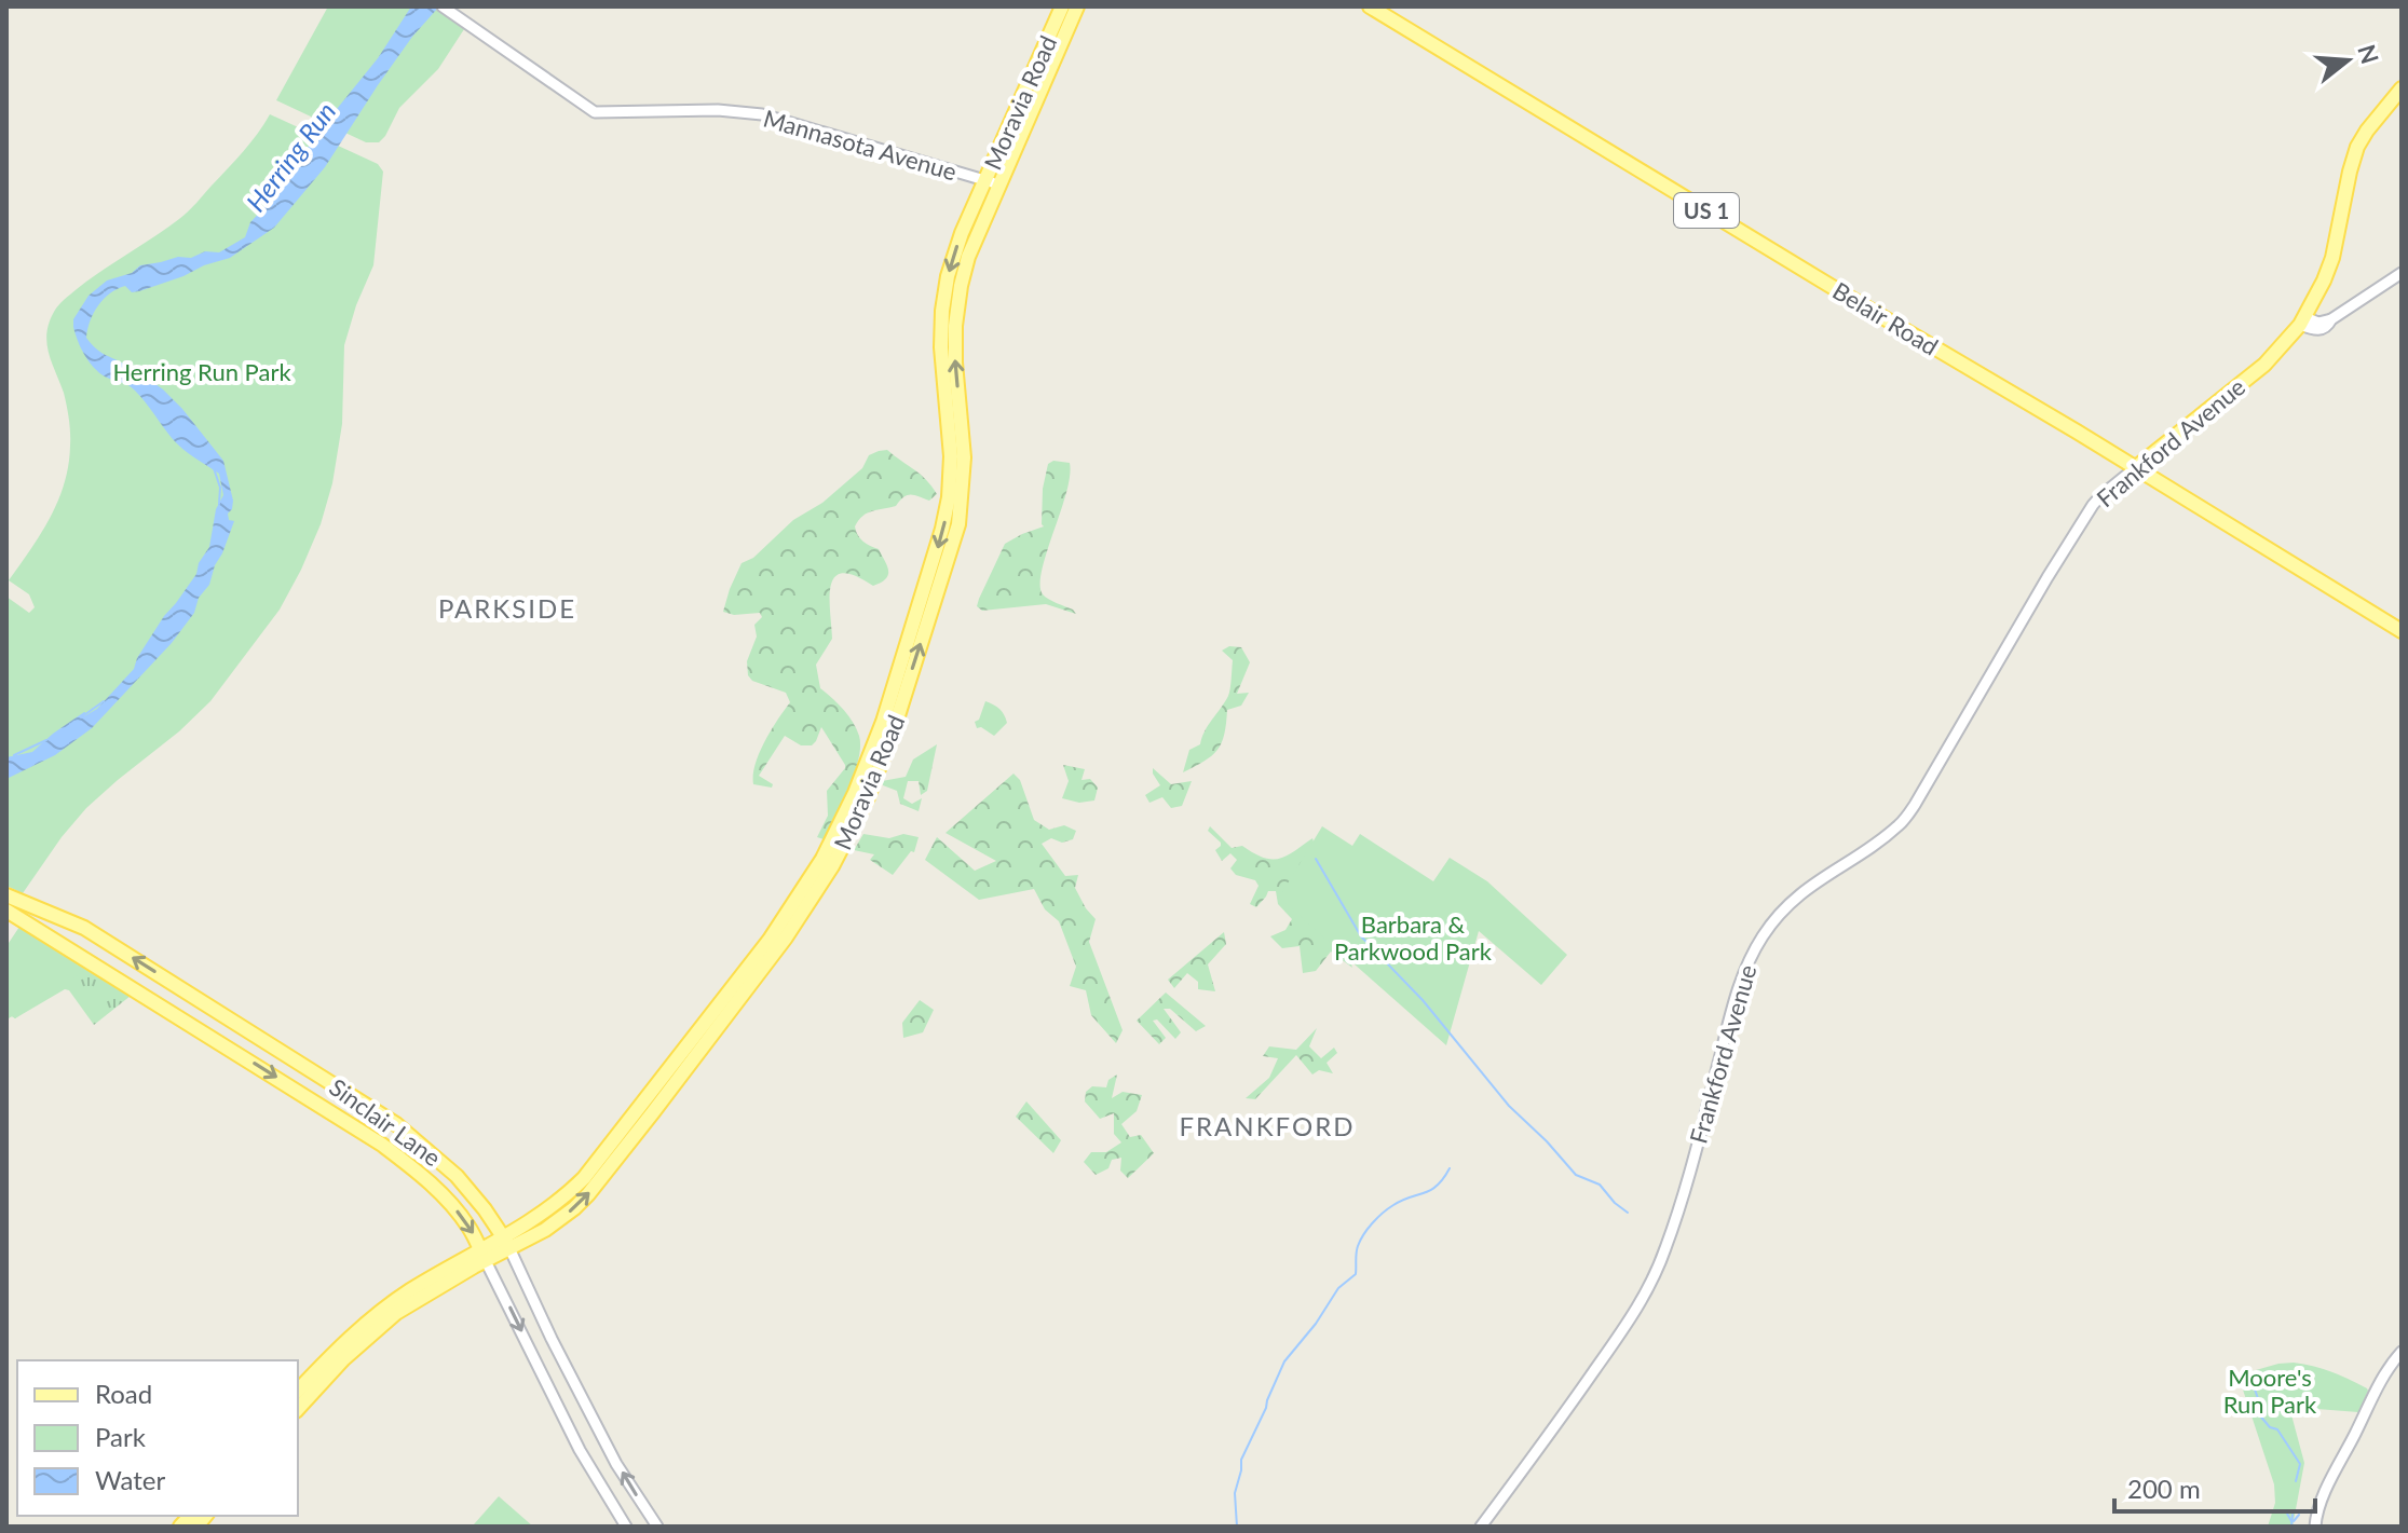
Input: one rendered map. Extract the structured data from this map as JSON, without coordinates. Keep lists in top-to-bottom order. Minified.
{"streets":{"main road":["Moravia Road","US 1","Belair Road","Frankford Avenue","Sinclair Lane"],"street":["Mannasota Avenue"]},"crossings":[["Moravia Road","Mannasota Avenue"],["Moravia Road","Sinclair Lane"],["Belair Road","Frankford Avenue"]],"districts":["PARKSIDE","FRANKFORD"],"water":["Herring Run"],"parks":["Herring Run Park","Barbara & Parkwood Park","Moore's Run Park"],"legend":["Road","Park","Water"],"scale_bar":"200 m","north":"right"}
